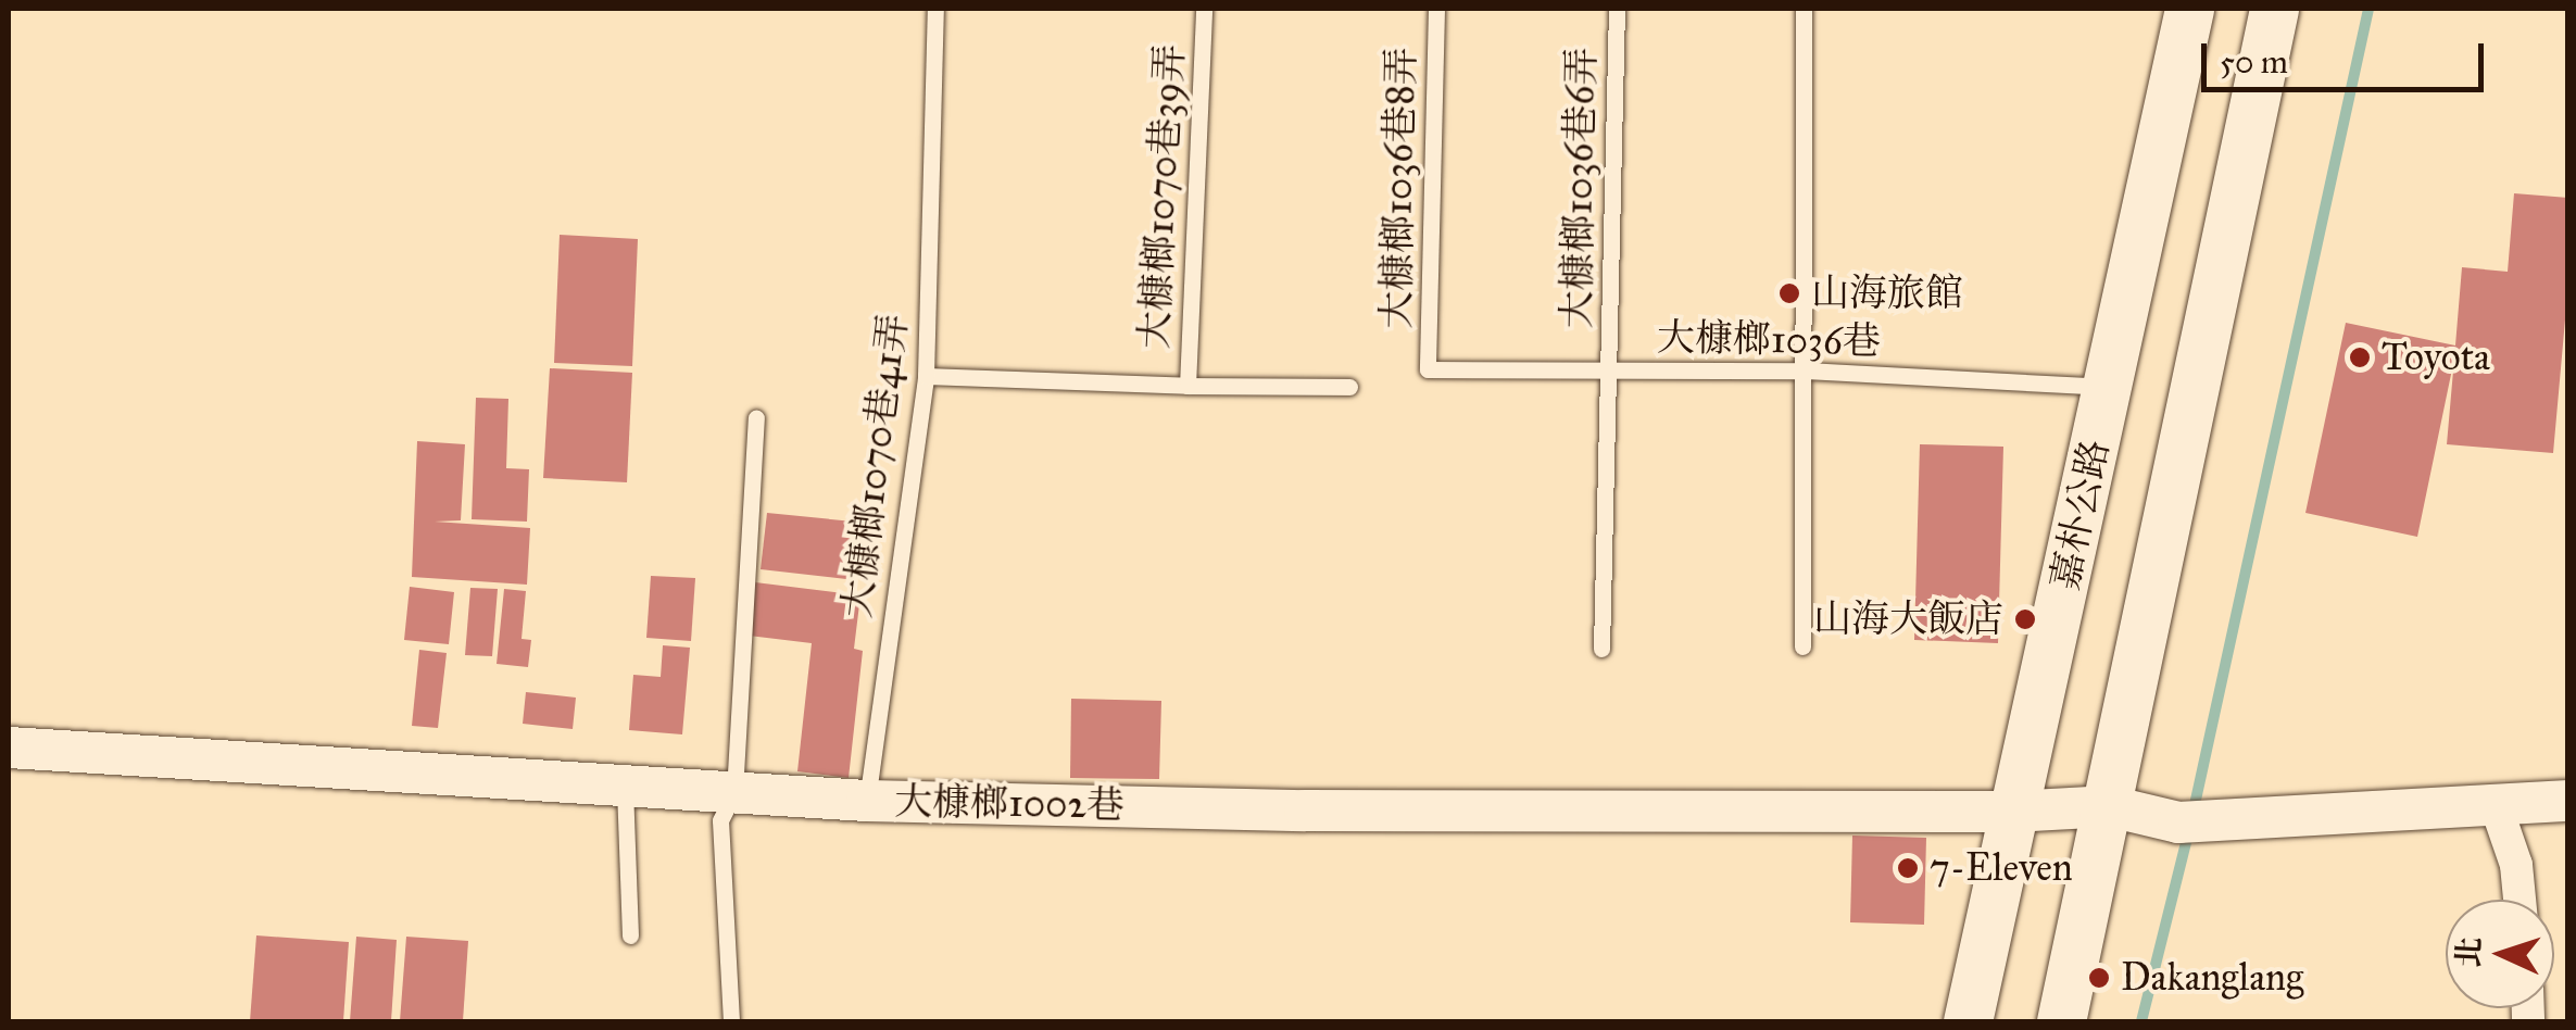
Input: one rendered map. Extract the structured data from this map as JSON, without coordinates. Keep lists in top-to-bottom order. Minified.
{"streets":{"main road":["嘉朴公路"],"street":["大槺榔1002巷"],"lane":["大槺榔1036巷8弄","大槺榔1036巷6弄","大槺榔1070巷39弄","大槺榔1036巷","大槺榔1070巷41弄"]},"crossings":[["大槺榔1036巷8弄","大槺榔1036巷"],["大槺榔1036巷6弄","大槺榔1036巷"],["大槺榔1070巷39弄","大槺榔1070巷41弄"],["大槺榔1036巷","嘉朴公路"],["大槺榔1070巷41弄","大槺榔1002巷"],["嘉朴公路","大槺榔1002巷"]],"places":["山海旅館","Toyota","山海大飯店","7-Eleven","Dakanglang"],"scale_bar":"50 m","north":"left"}
